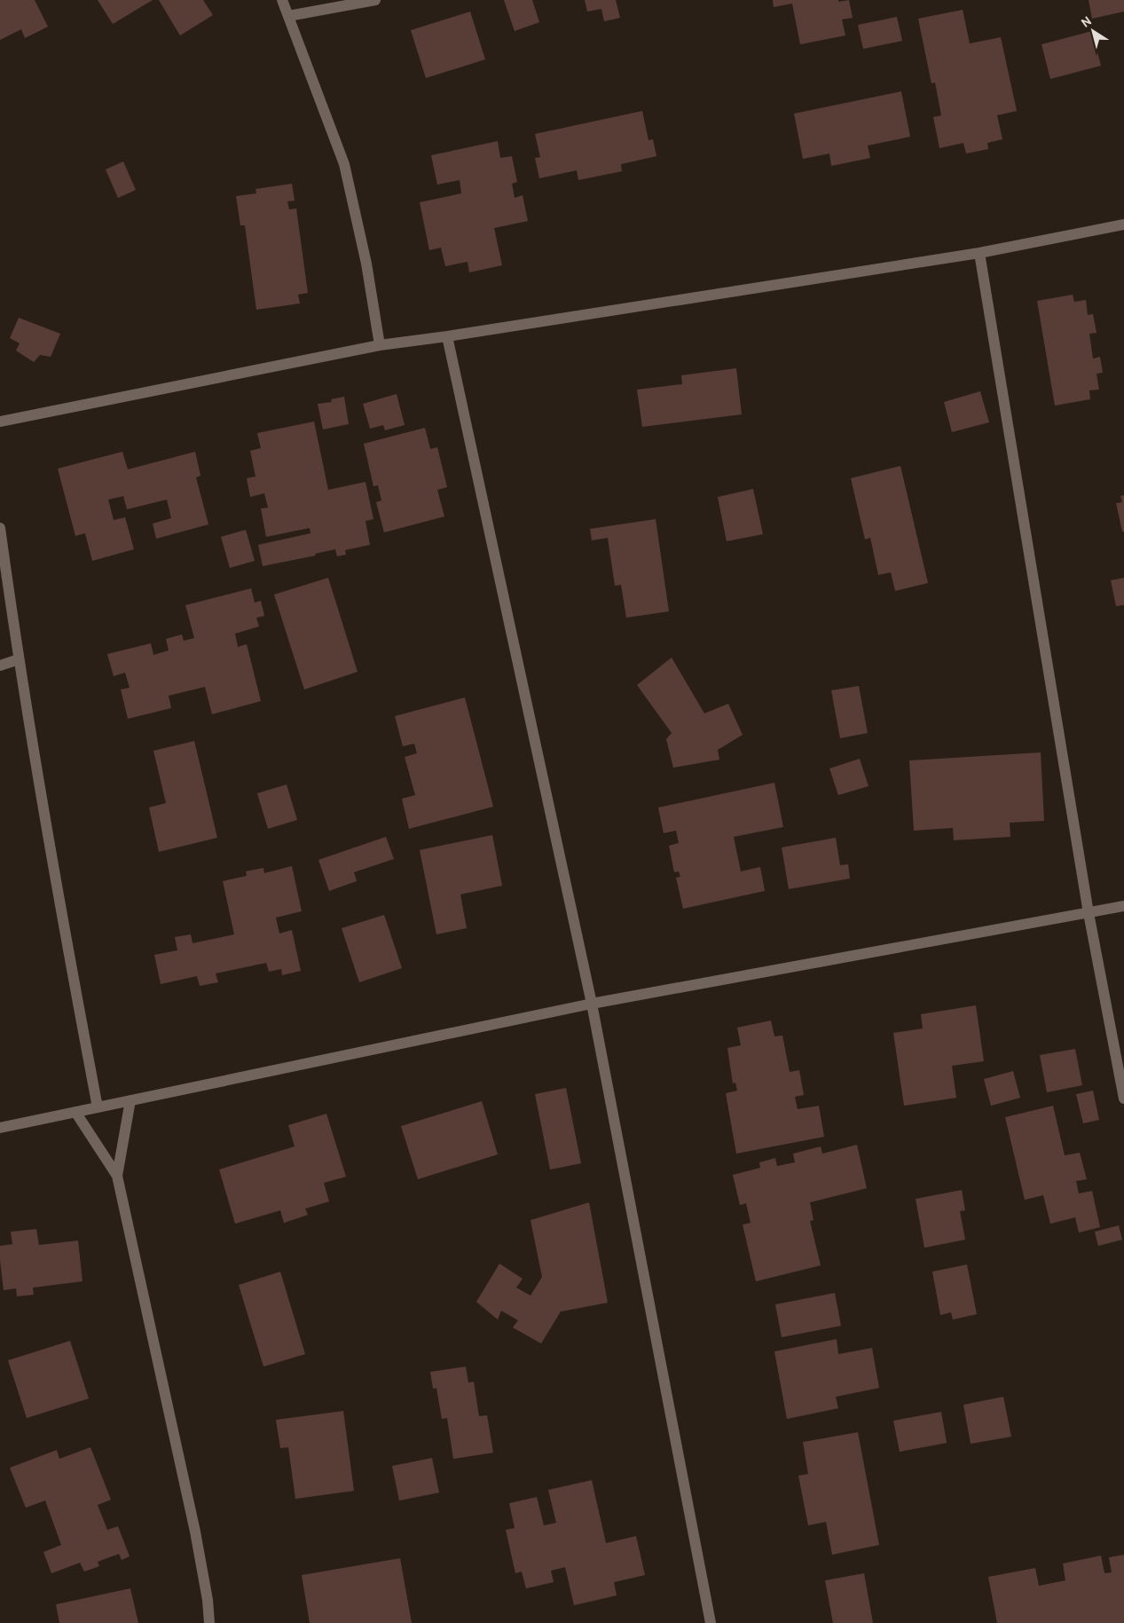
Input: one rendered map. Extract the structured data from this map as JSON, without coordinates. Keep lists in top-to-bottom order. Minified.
{"north":"top left"}
